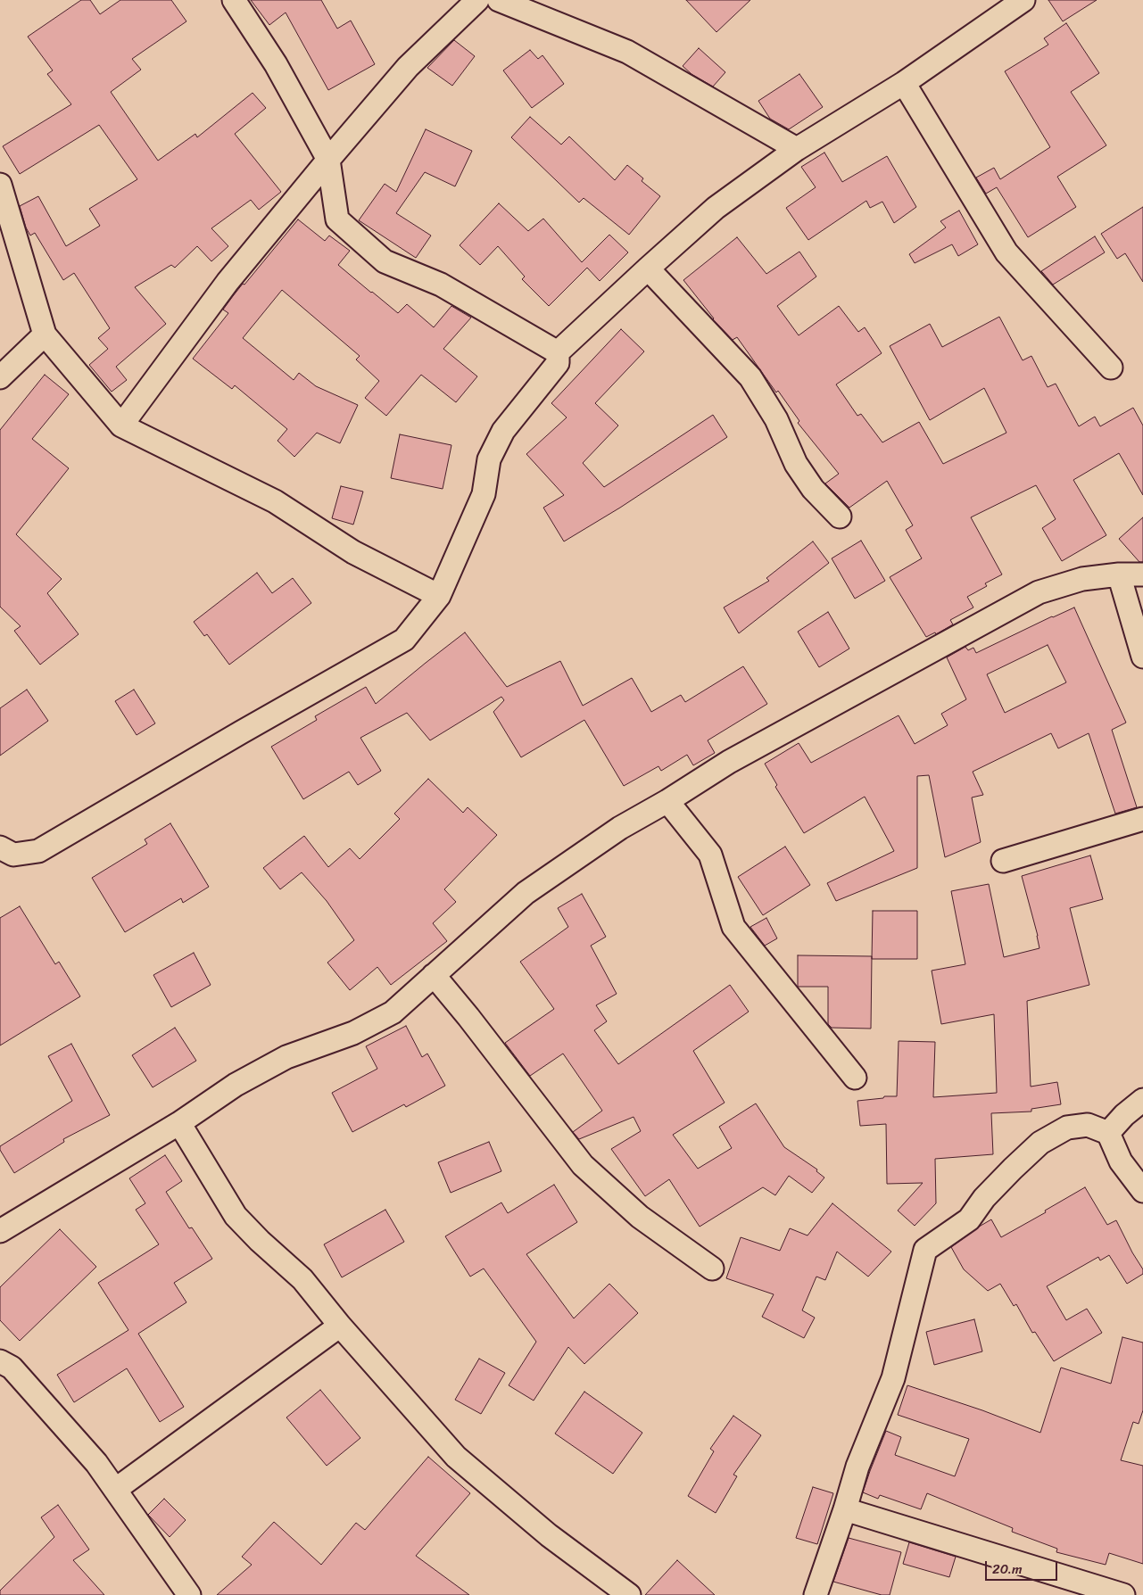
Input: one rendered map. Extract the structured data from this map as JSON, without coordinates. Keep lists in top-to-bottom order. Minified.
{"scale_bar":"20 m"}
